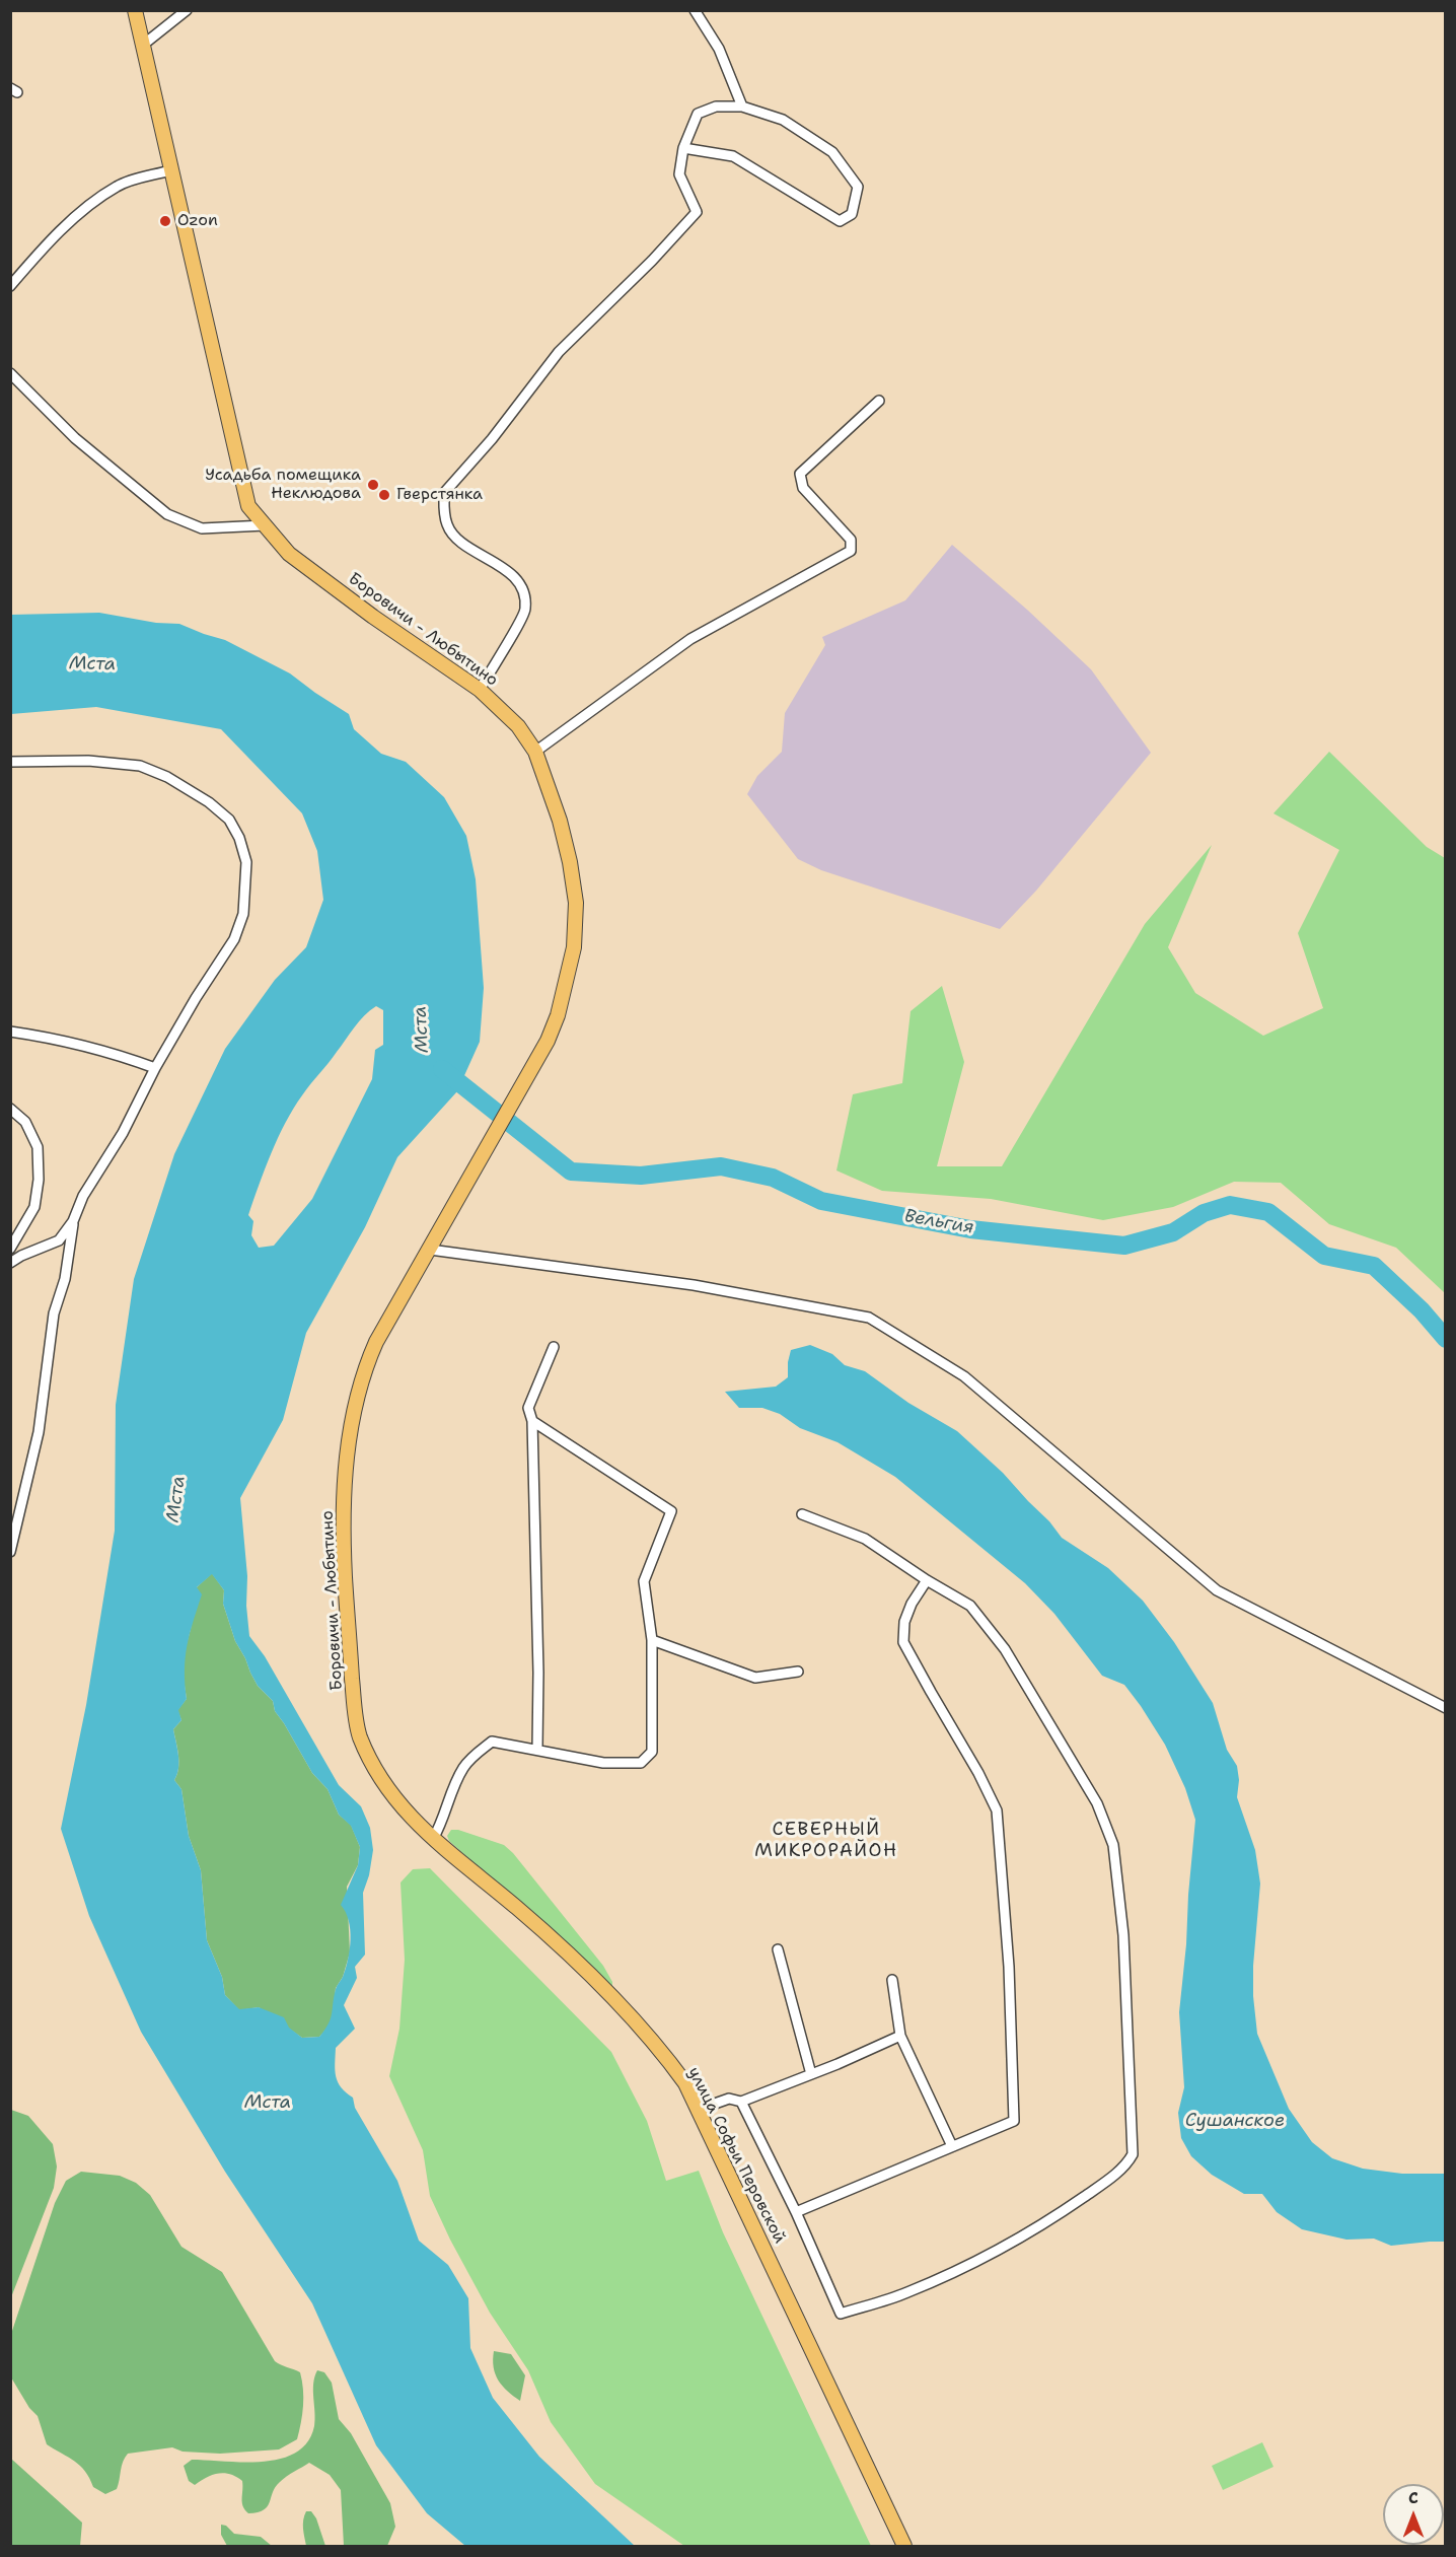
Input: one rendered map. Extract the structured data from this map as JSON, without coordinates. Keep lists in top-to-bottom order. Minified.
{"streets":{"main road":["Боровичи - Любытино","улица Софьи Перовской"]},"crossings":[["Боровичи - Любытино","улица Софьи Перовской"]],"districts":["СЕВЕРНЫЙ МИКРОРАЙОН"],"water":["Мста","Вельгия","Сушанское"],"places":["Ozon","Усадьба помещика Неклюдова","Гверстянка"],"north":"top"}
